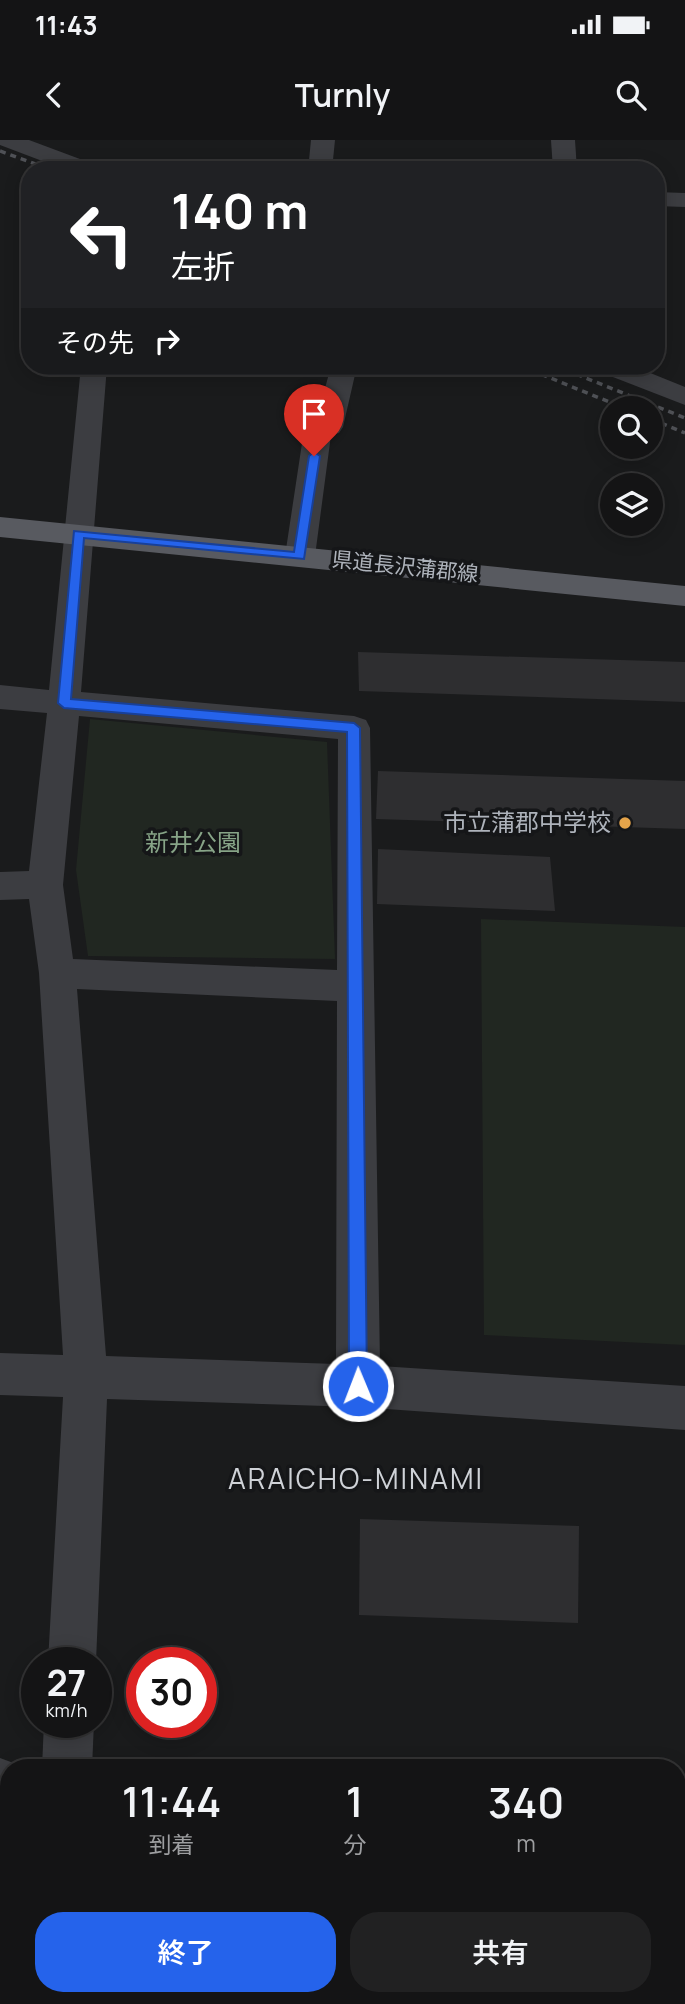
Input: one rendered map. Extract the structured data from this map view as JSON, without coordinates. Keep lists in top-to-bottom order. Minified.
{"streets":{"main road":["県道長沢蒲郡線"]},"districts":["ARAICHO-MINAMI"],"parks":["新井公園"],"places":["市立蒲郡中学校"],"page":{"status":"11:43","header":"Turnly","turn":["140 m","左折"],"then":"その先","speed":"27 km/h","limit":"30","eta":["11:44","到着","1","分","340","m"],"buttons":["終了","共有"]}}
